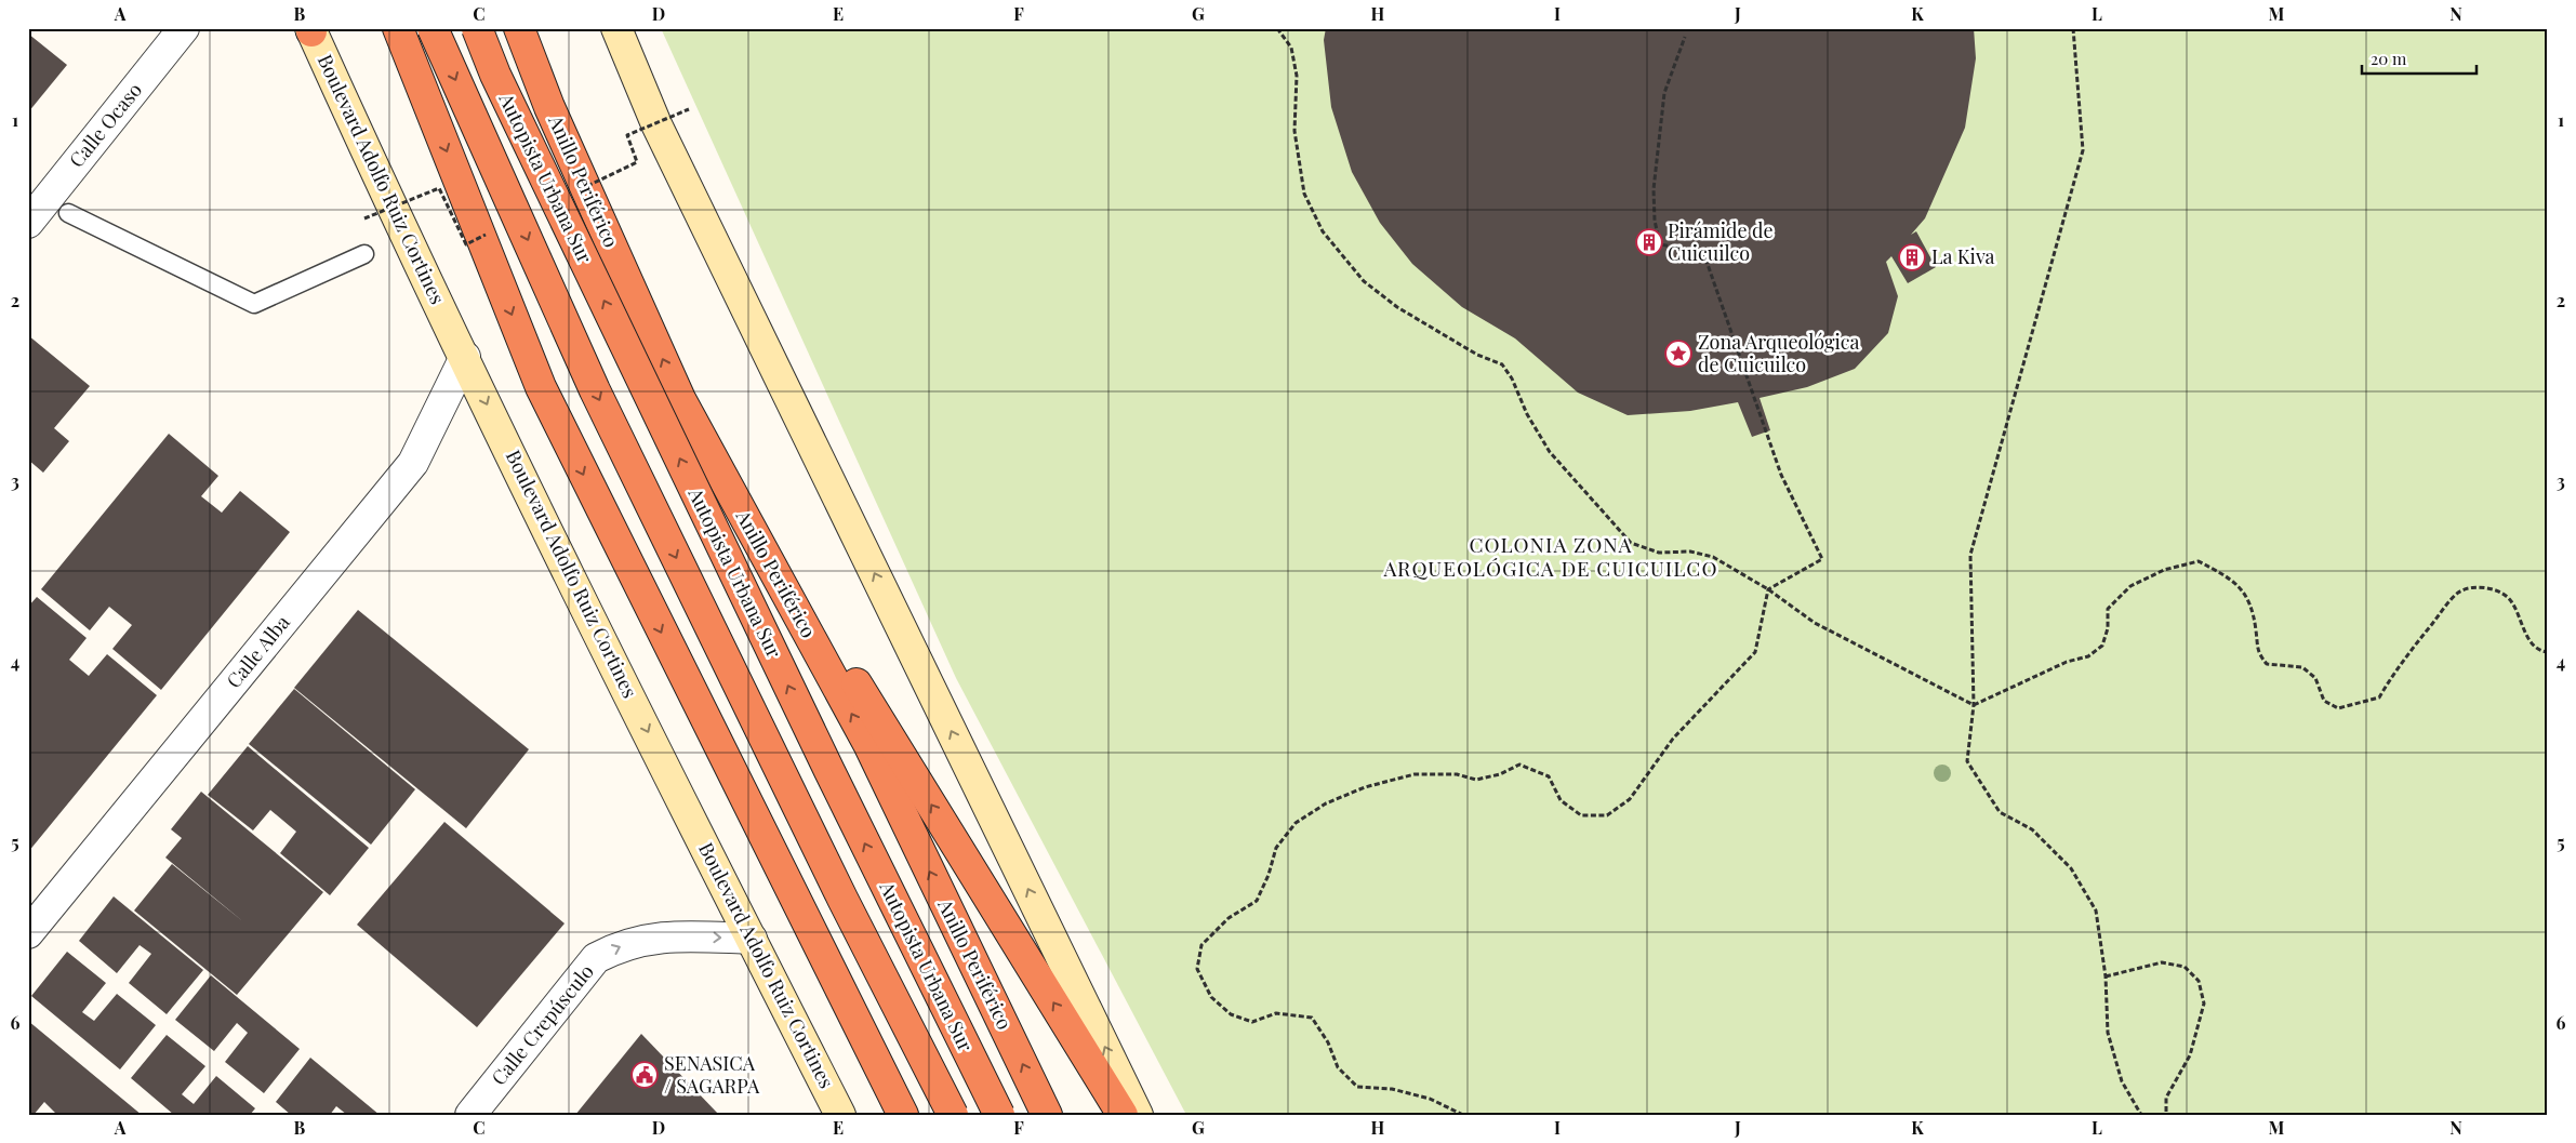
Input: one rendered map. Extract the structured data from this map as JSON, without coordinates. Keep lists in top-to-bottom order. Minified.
{"streets":{"highway":["Autopista Urbana Sur","Anillo Periférico"],"main road":["Boulevard Adolfo Ruiz Cortines"],"street":["Calle Ocaso","Calle Alba","Calle Crepúsculo"]},"crossings":[["Boulevard Adolfo Ruiz Cortines","Calle Alba"],["Boulevard Adolfo Ruiz Cortines","Calle Crepúsculo"]],"one_way":["Boulevard Adolfo Ruiz Cortines","Calle Crepúsculo"],"districts":["COLONIA ZONA ARQUEOLÓGICA DE CUICUILCO"],"places":{"building":["Pirámide de Cuicuilco","La Kiva"],"place":["Zona Arqueológica de Cuicuilco"],"public building":["SENASICA / SAGARPA"]},"scale_bar":"20 m","grid":{"columns":["A","B","C","D","E","F","G","H","I","J","K","L","M","N"],"rows":["1","2","3","4","5","6"]}}
